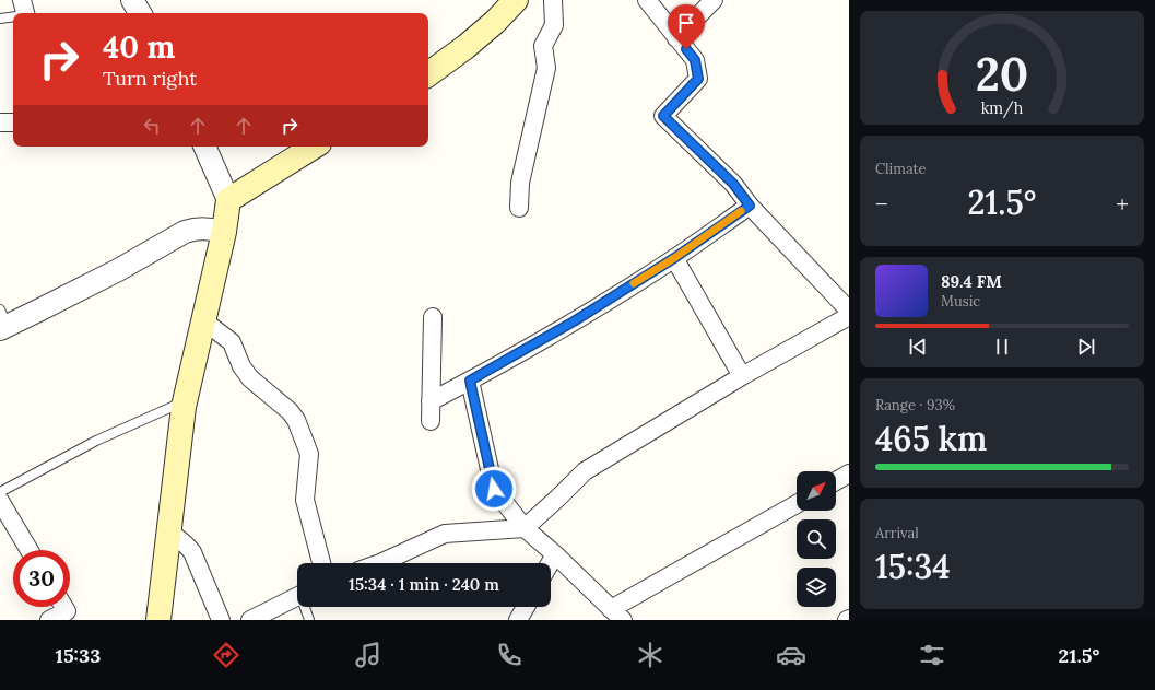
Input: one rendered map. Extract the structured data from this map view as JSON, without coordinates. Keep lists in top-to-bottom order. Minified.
{"north":"top right","page":{"turn":["40 m","Turn right"],"tile":["Climate",["Range · 93%","465 km"],["Arrival","15:34"]],"heat":["−","21.5°","+"],"song":["89.4 FM","Music"],"limit":"30","trip":"15:34 · 1 min · 240 m","tabs":["15:33","21.5°"],"gauge":["20","km/h"]}}
